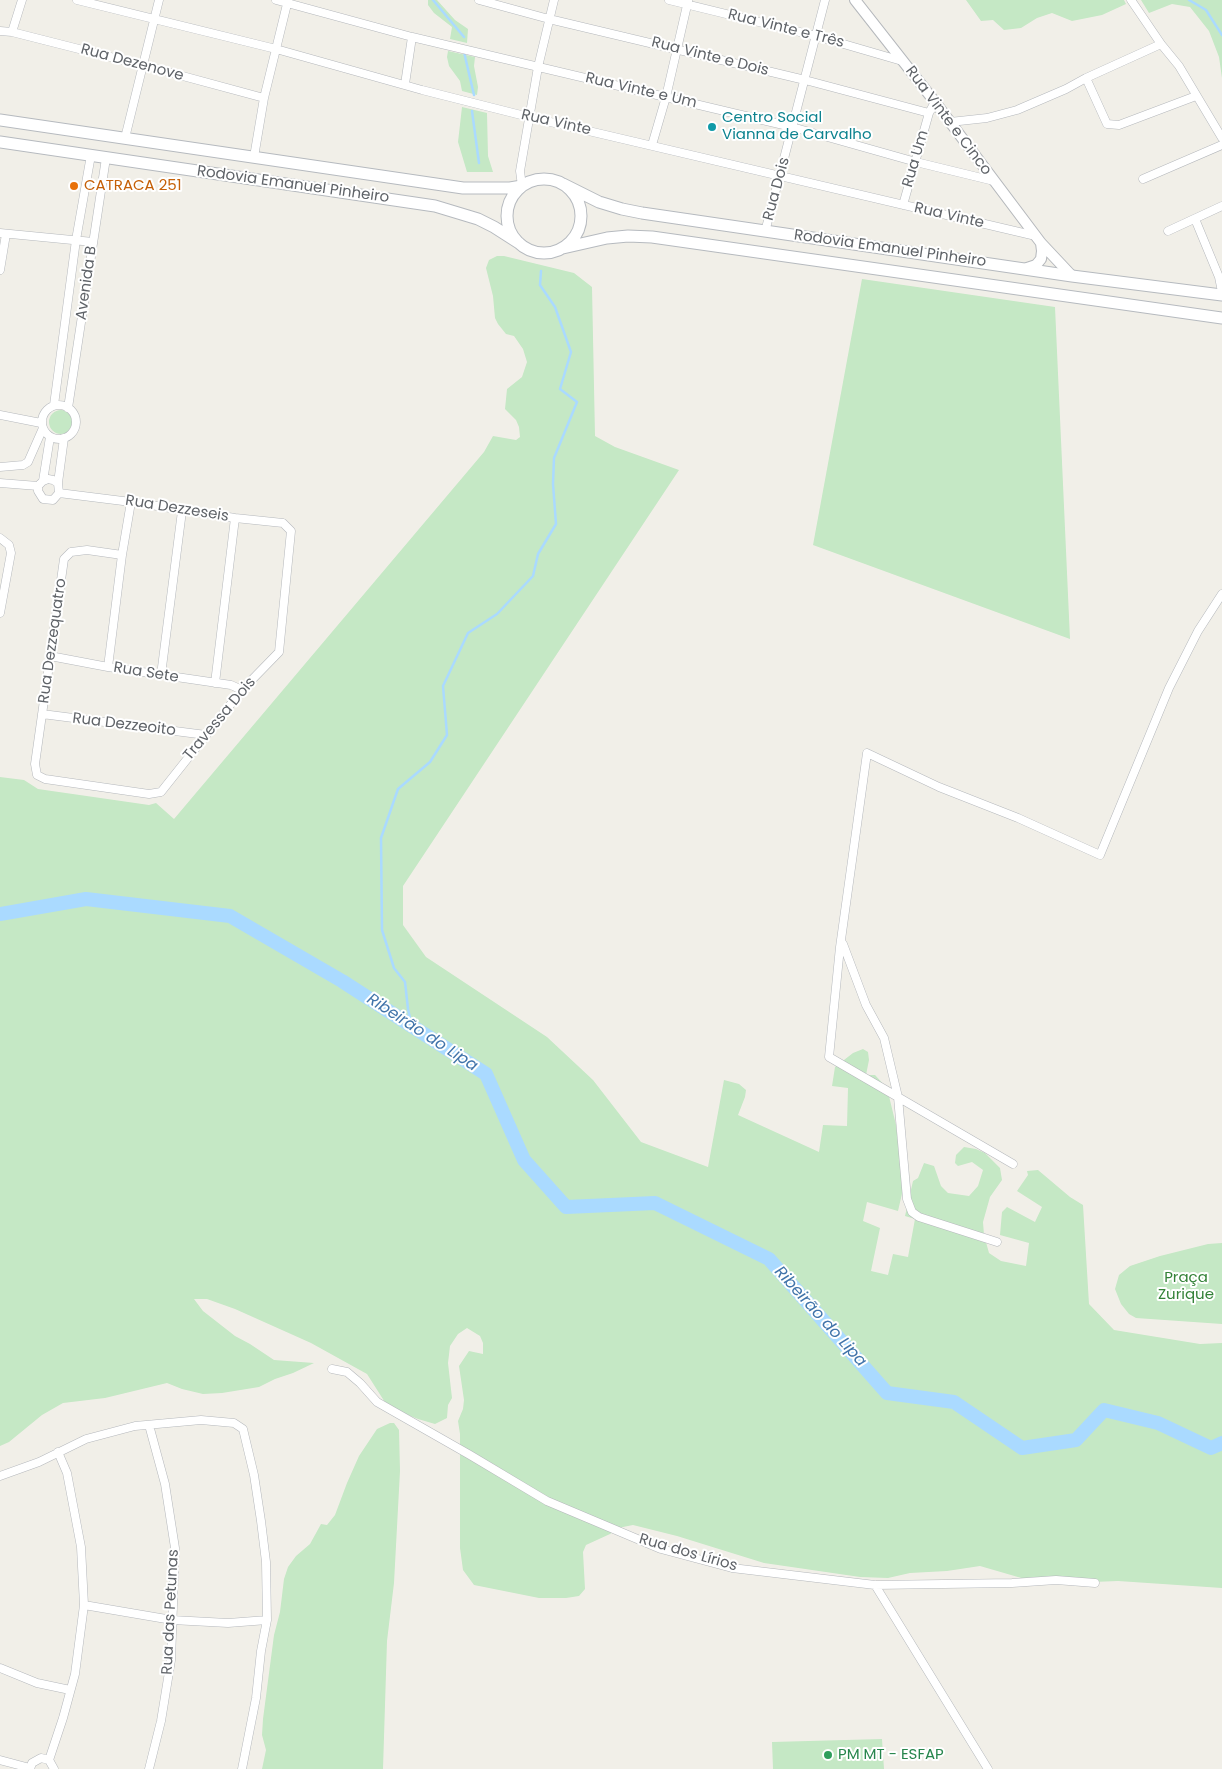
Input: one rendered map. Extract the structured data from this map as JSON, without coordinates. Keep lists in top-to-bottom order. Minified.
{"streets":{"main road":["Rodovia Emanuel Pinheiro"],"street":["Rua Vinte e Três","Rua Vinte e Dois","Rua Dezenove","Rua Vinte e Um","Rua Vinte e Cinco","Rua Vinte","Rua Um","Rua Dois","Avenida B","Rua Dezzeseis","Rua Dezzequatro","Rua Sete","Travessa Dois","Rua Dezzeoito","Rua dos Lírios","Rua das Petunas"]},"crossings":[["Rua Vinte e Três","Rua Vinte e Cinco"],["Rua Vinte e Três","Rua Dois"],["Rua Vinte e Dois","Rua Um"],["Rua Vinte e Dois","Rua Dois"],["Rua Vinte e Um","Rua Vinte e Cinco"],["Rua Vinte e Um","Rua Um"],["Rua Vinte e Um","Rua Dois"],["Rua Vinte e Cinco","Rua Vinte"],["Rua Vinte e Cinco","Rodovia Emanuel Pinheiro"],["Rua Vinte","Rua Um"],["Rua Vinte","Rua Dois"],["Rodovia Emanuel Pinheiro","Rua Dois"],["Rodovia Emanuel Pinheiro","Avenida B"],["Rua Dezzeseis","Travessa Dois"],["Rua Dezzequatro","Rua Sete"],["Rua Dezzequatro","Travessa Dois"],["Rua Dezzequatro","Rua Dezzeoito"],["Rua Sete","Travessa Dois"],["Travessa Dois","Rua Dezzeoito"]],"water":["Ribeirão do Lipa"],"parks":["Praça Zurique"],"places":["Centro Social Vianna de Carvalho","CATRACA 251","PM MT - ESFAP"]}
